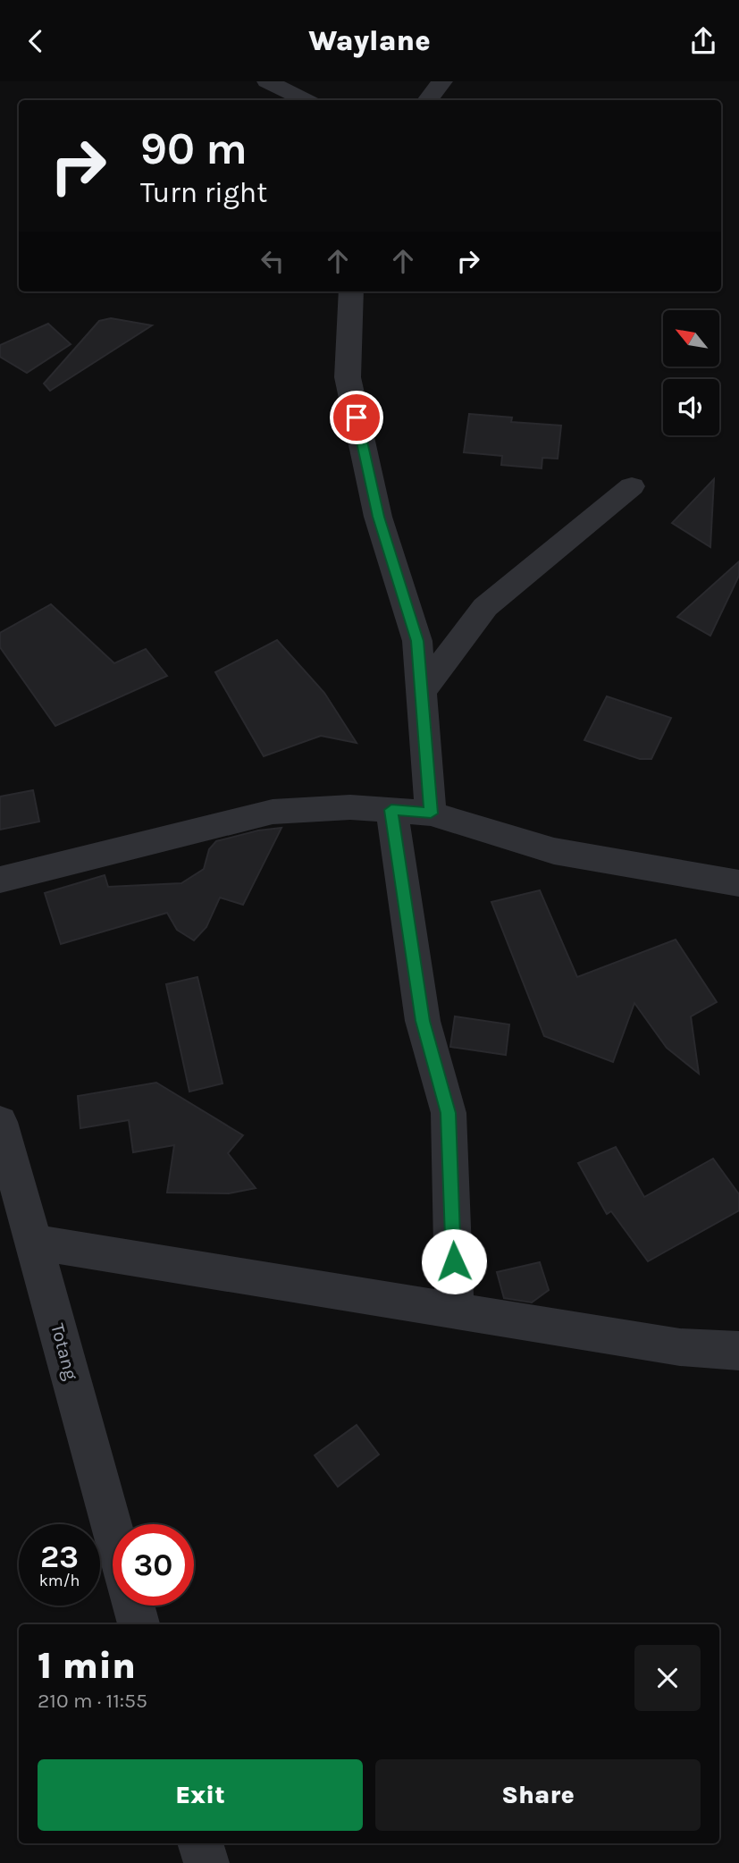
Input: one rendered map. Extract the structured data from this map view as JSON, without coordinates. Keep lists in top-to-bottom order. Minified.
{"streets":{"street":["Totang"]},"north":"top left","page":{"header":"Waylane","turn":["90 m","Turn right"],"speed":"23 km/h","limit":"30","heading":["1 min","210 m · 11:55"],"buttons":["Exit","Share"]}}
